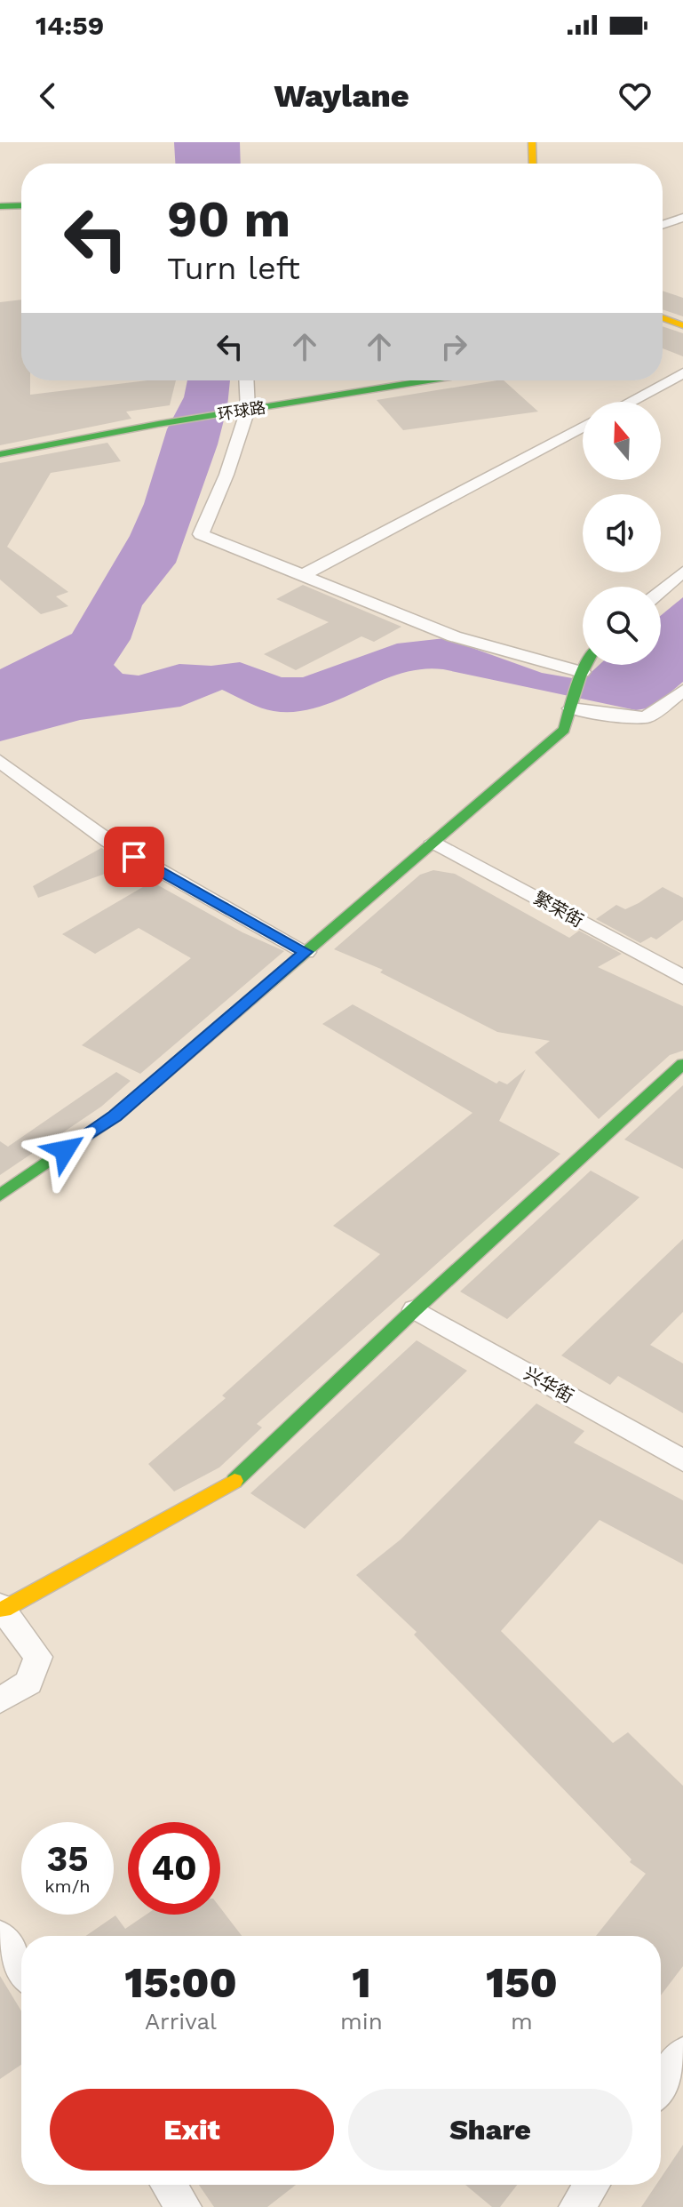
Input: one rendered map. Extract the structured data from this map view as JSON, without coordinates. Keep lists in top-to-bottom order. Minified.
{"streets":{"street":["环球路","繁荣街","兴华街"]},"north":"top","page":{"status":"14:59","header":"Waylane","turn":["90 m","Turn left"],"speed":"35 km/h","limit":"40","eta":["15:00","Arrival","1","min","150","m"],"buttons":["Exit","Share"]}}
